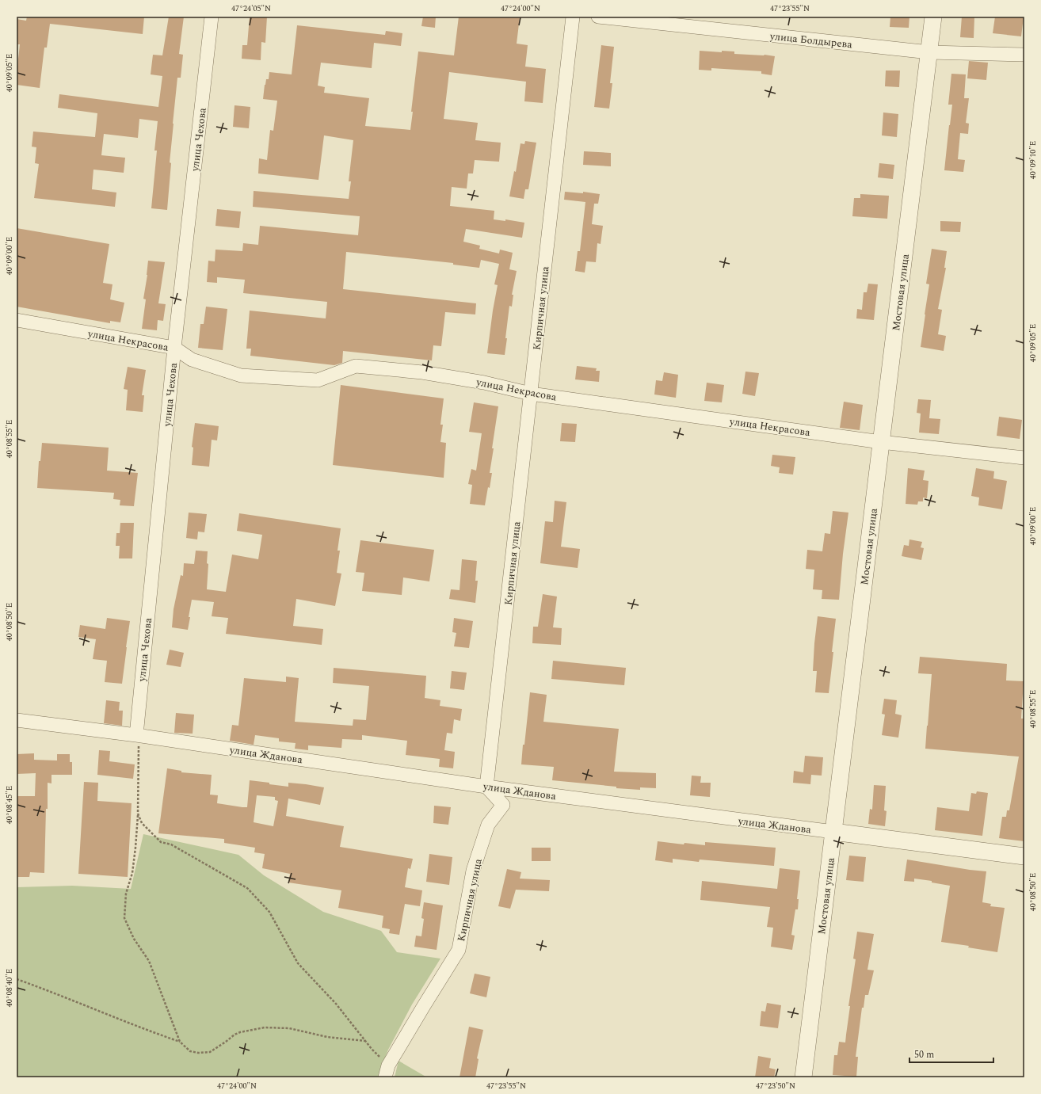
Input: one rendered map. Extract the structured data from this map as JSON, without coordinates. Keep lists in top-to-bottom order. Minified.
{"streets":{"street":["улица Болдырева","улица Чехова","Мостовая улица","Кирпичная улица","улица Некрасова","улица Жданова"]},"crossings":[["улица Болдырева","Мостовая улица"],["улица Чехова","улица Некрасова"],["улица Чехова","улица Жданова"],["Мостовая улица","улица Некрасова"],["Мостовая улица","улица Жданова"],["Кирпичная улица","улица Некрасова"],["Кирпичная улица","улица Жданова"]],"scale_bar":"50 m","coordinates":["47°24'05\"N","47°24'00\"N","47°23'55\"N","40°09'05\"E","40°09'10\"E","40°09'00\"E","40°08'55\"E","40°08'50\"E","40°08'45\"E","40°08'40\"E","47°23'50\"N"]}
